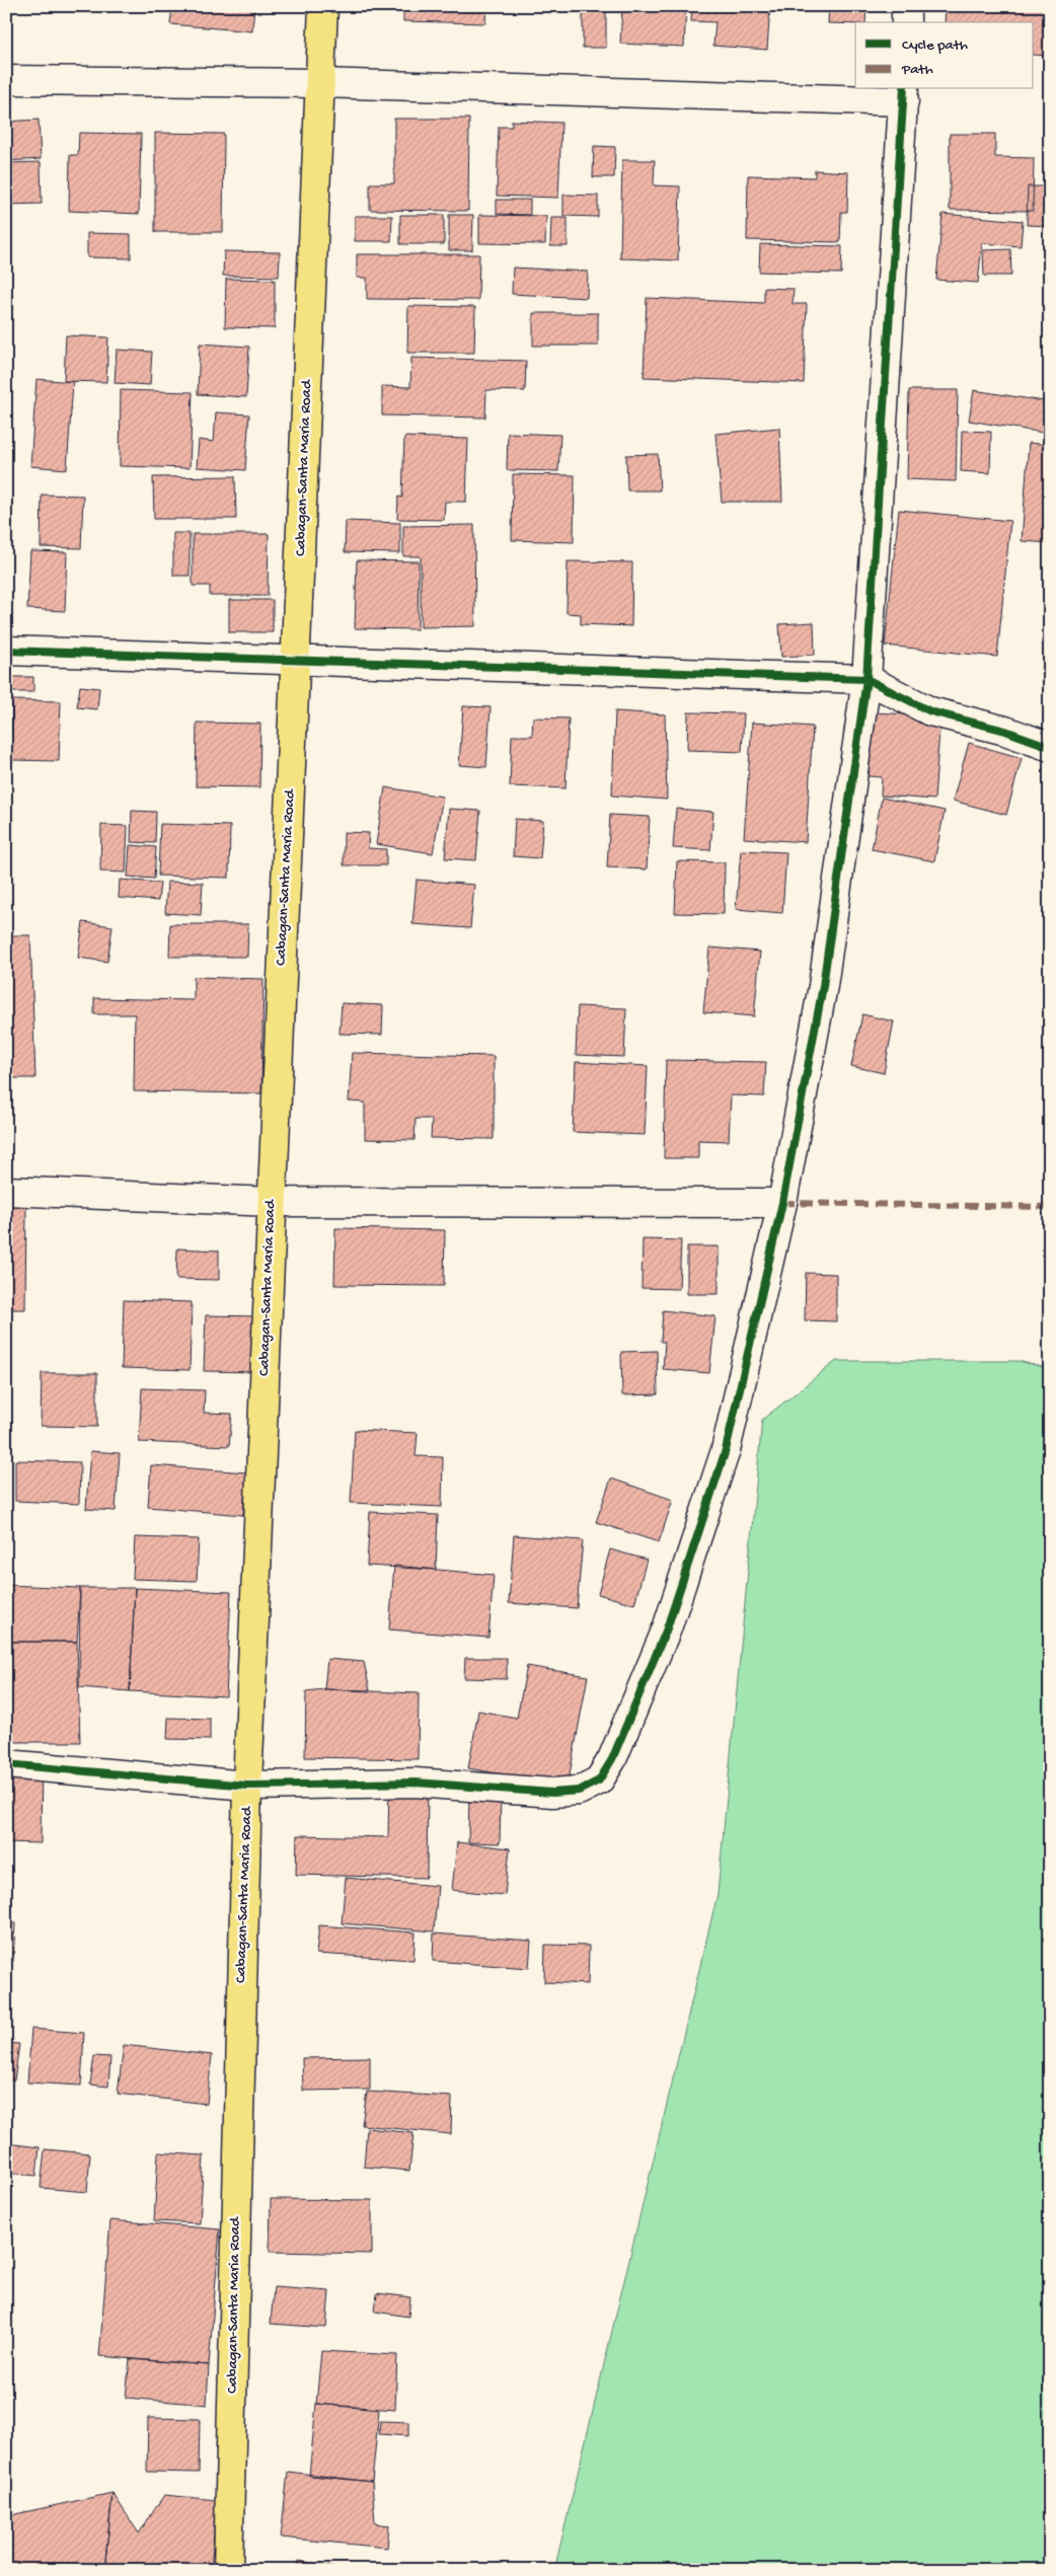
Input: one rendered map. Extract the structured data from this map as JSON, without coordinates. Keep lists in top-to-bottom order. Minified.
{"streets":{"main road":["Cabagan-Santa Maria Road"]},"legend":["Cycle path","Path"]}
